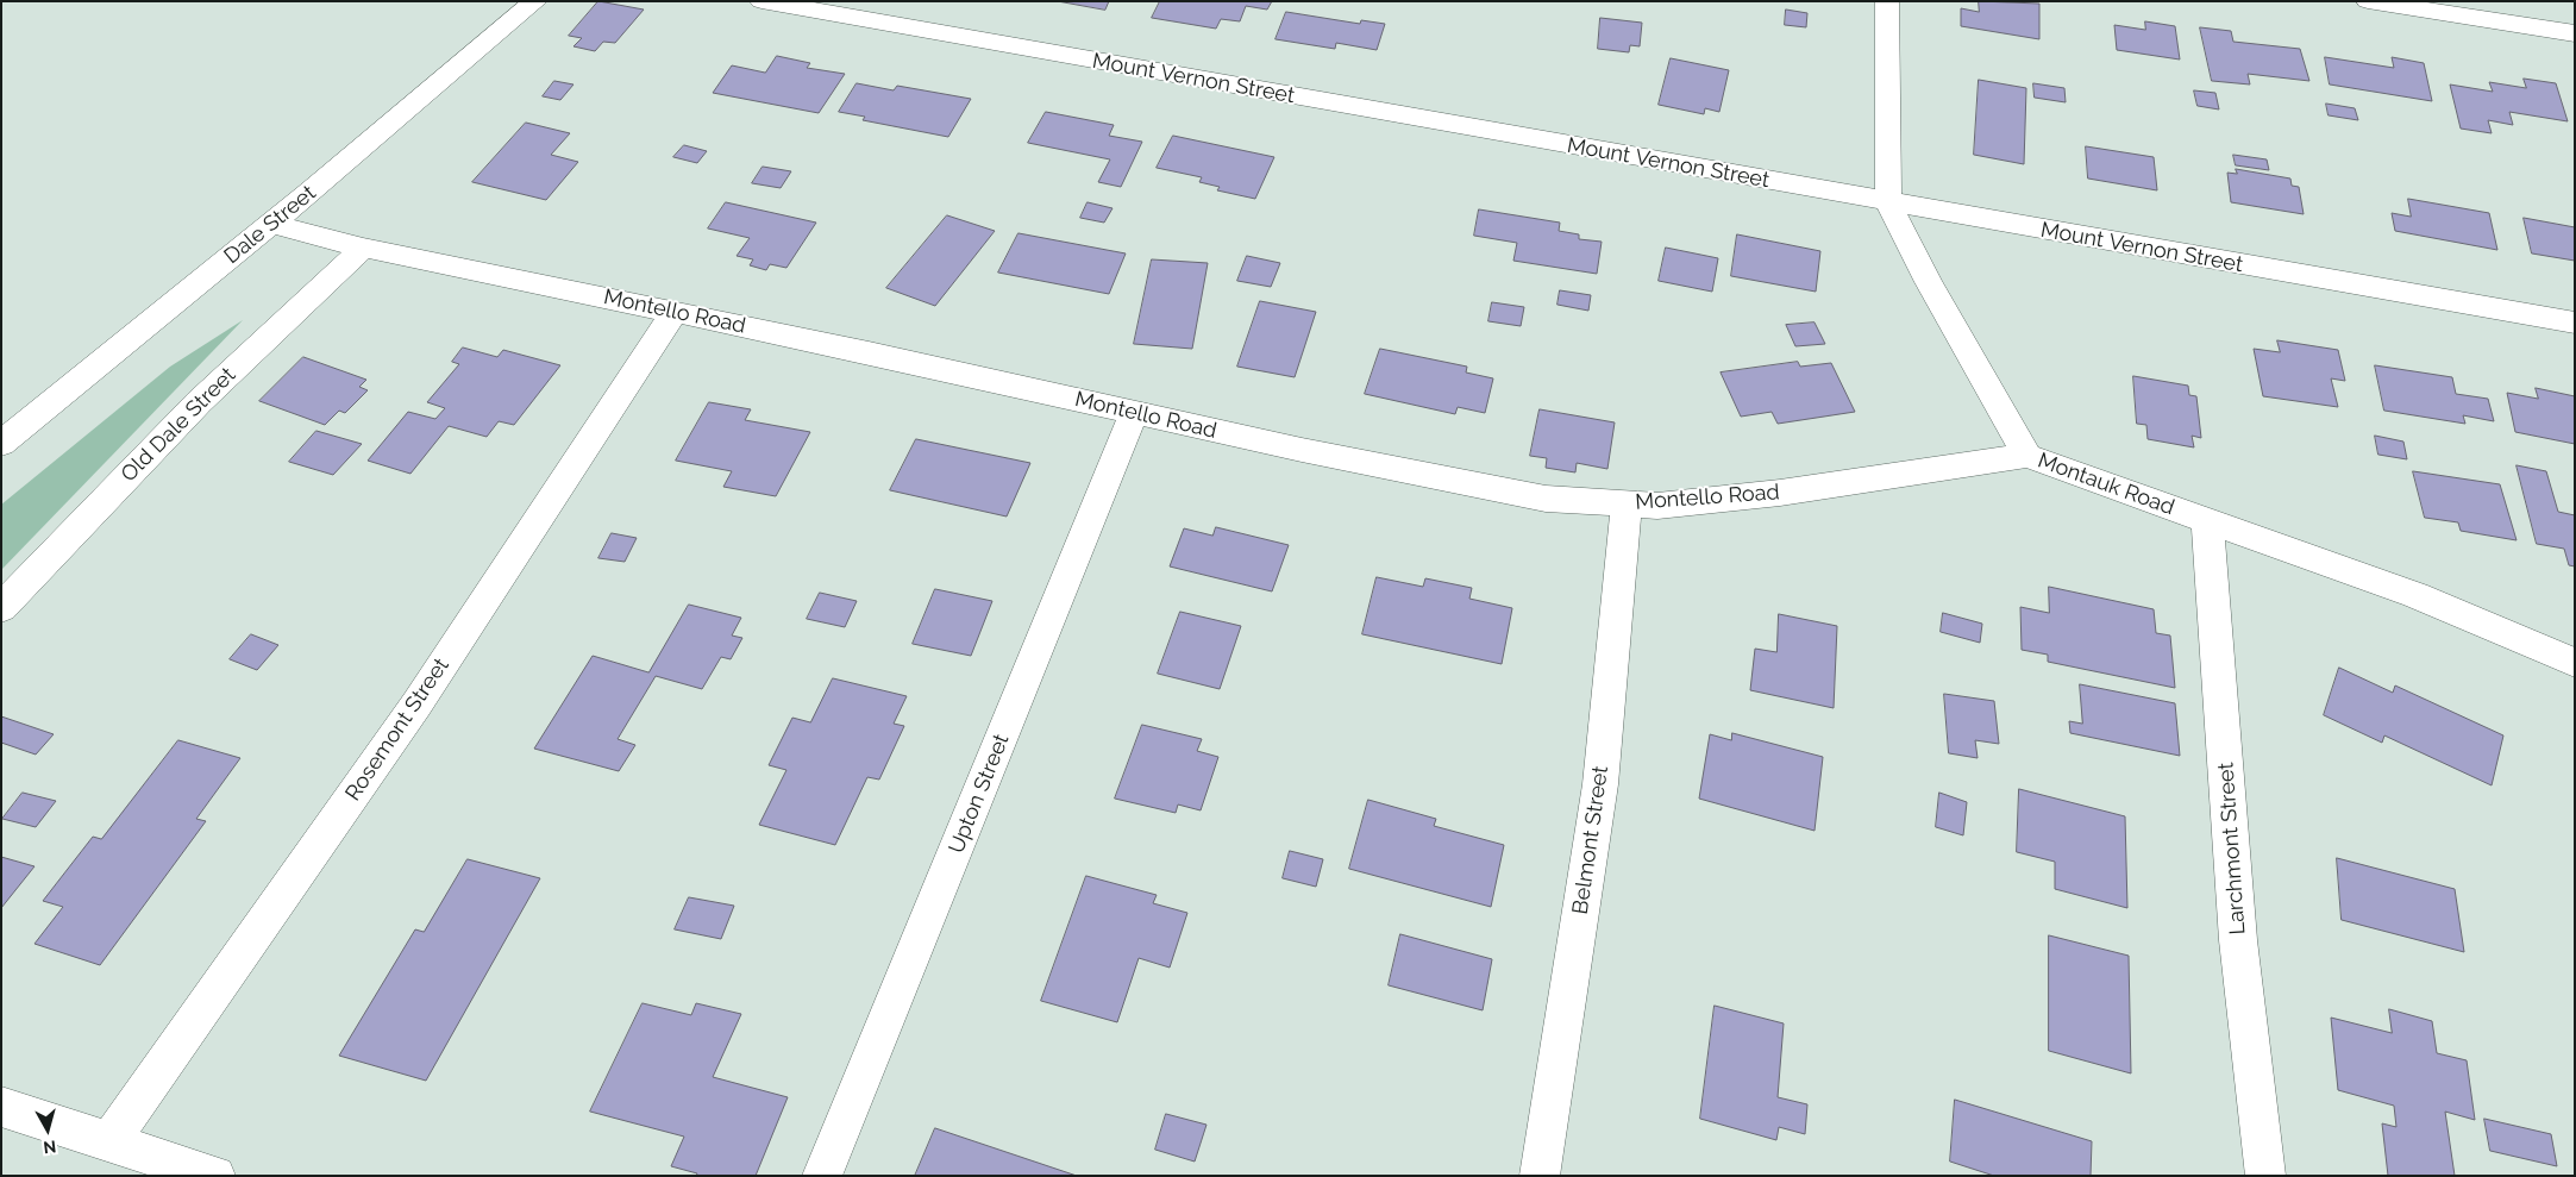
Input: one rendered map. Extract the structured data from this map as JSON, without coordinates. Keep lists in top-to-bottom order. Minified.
{"streets":{"street":["Mount Vernon Street","Dale Street","Montello Road","Old Dale Street","Montauk Road","Rosemont Street","Upton Street","Belmont Street","Larchmont Street"]},"crossings":[["Mount Vernon Street","Montauk Road"],["Dale Street","Montello Road"],["Montello Road","Old Dale Street"],["Montello Road","Montauk Road"],["Montello Road","Rosemont Street"],["Montello Road","Upton Street"],["Montello Road","Belmont Street"],["Montauk Road","Larchmont Street"]],"north":"bottom"}
